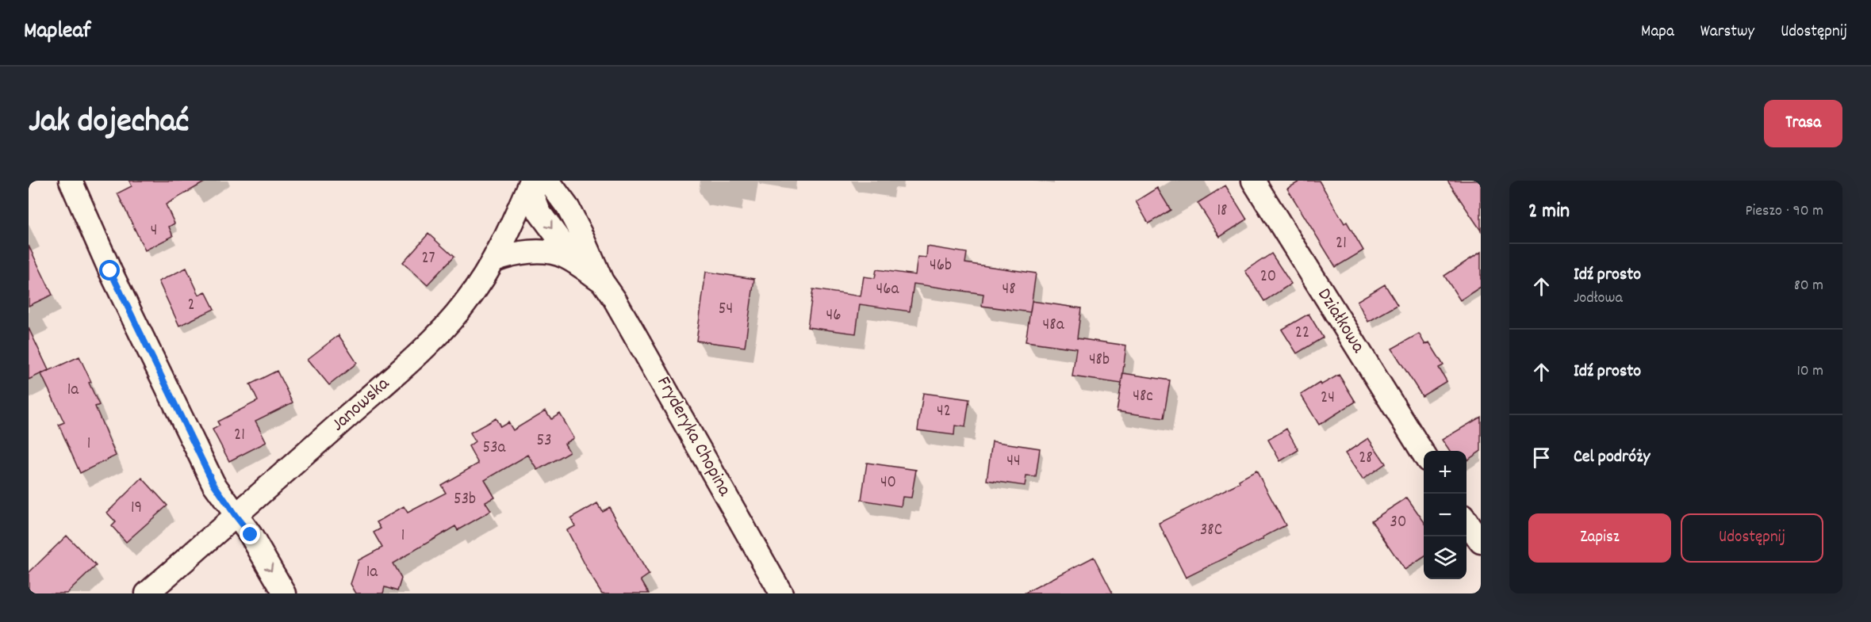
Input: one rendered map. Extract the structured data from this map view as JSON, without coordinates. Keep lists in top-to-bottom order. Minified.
{"streets":{"street":["Działkowa","Janowska","Fryderyka Chopina"]},"crossings":[["Janowska","Fryderyka Chopina"]],"house_numbers":["18","4","21","27","46b","20","46a","48","2","54","46","48a","22","48b","1a","48c","24","42","21","53","1","53a","28","44","40","53b","19","30","38C","1","1a"],"page":{"header":"Mapleaf","nav":["Mapa","Warstwy","Udostępnij"],"title":"Jak dojechać","buttons":["Trasa",["Zapisz","Udostępnij"]],"heading":["2 min","Pieszo · 90 m"],"list":[["Idź prosto","Jodłowa","80 m"],["Idź prosto","10 m"],"Cel podróży"],"map_buttons":["+","−"]}}
